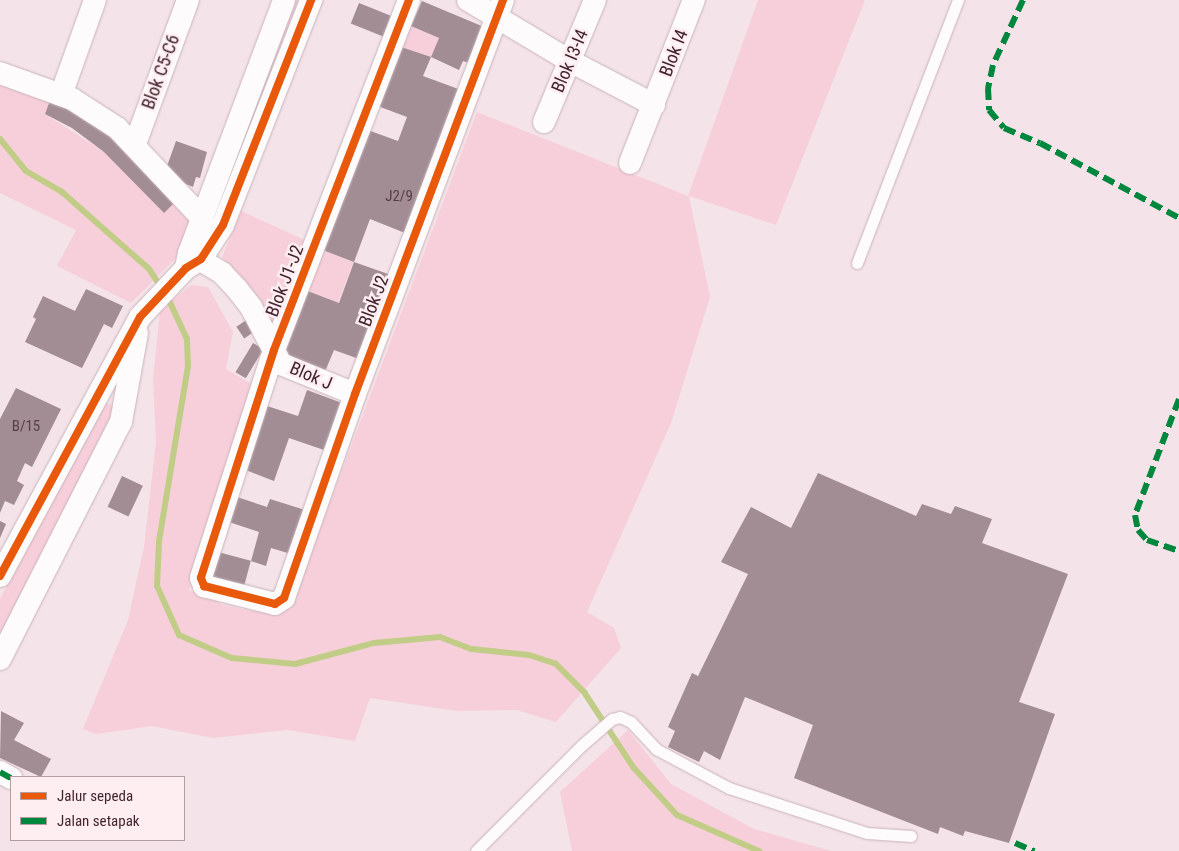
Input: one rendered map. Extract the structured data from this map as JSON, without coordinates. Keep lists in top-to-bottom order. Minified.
{"streets":{"street":["Blok I4","Blok I3-I4","Blok C5-C6","Blok J1-J2","Blok J2","Blok J"]},"crossings":[["Blok J1-J2","Blok J2"],["Blok J1-J2","Blok J"],["Blok J2","Blok J"]],"house_numbers":["J2/9","B/15"],"legend":["Jalur sepeda","Jalan setapak"]}
